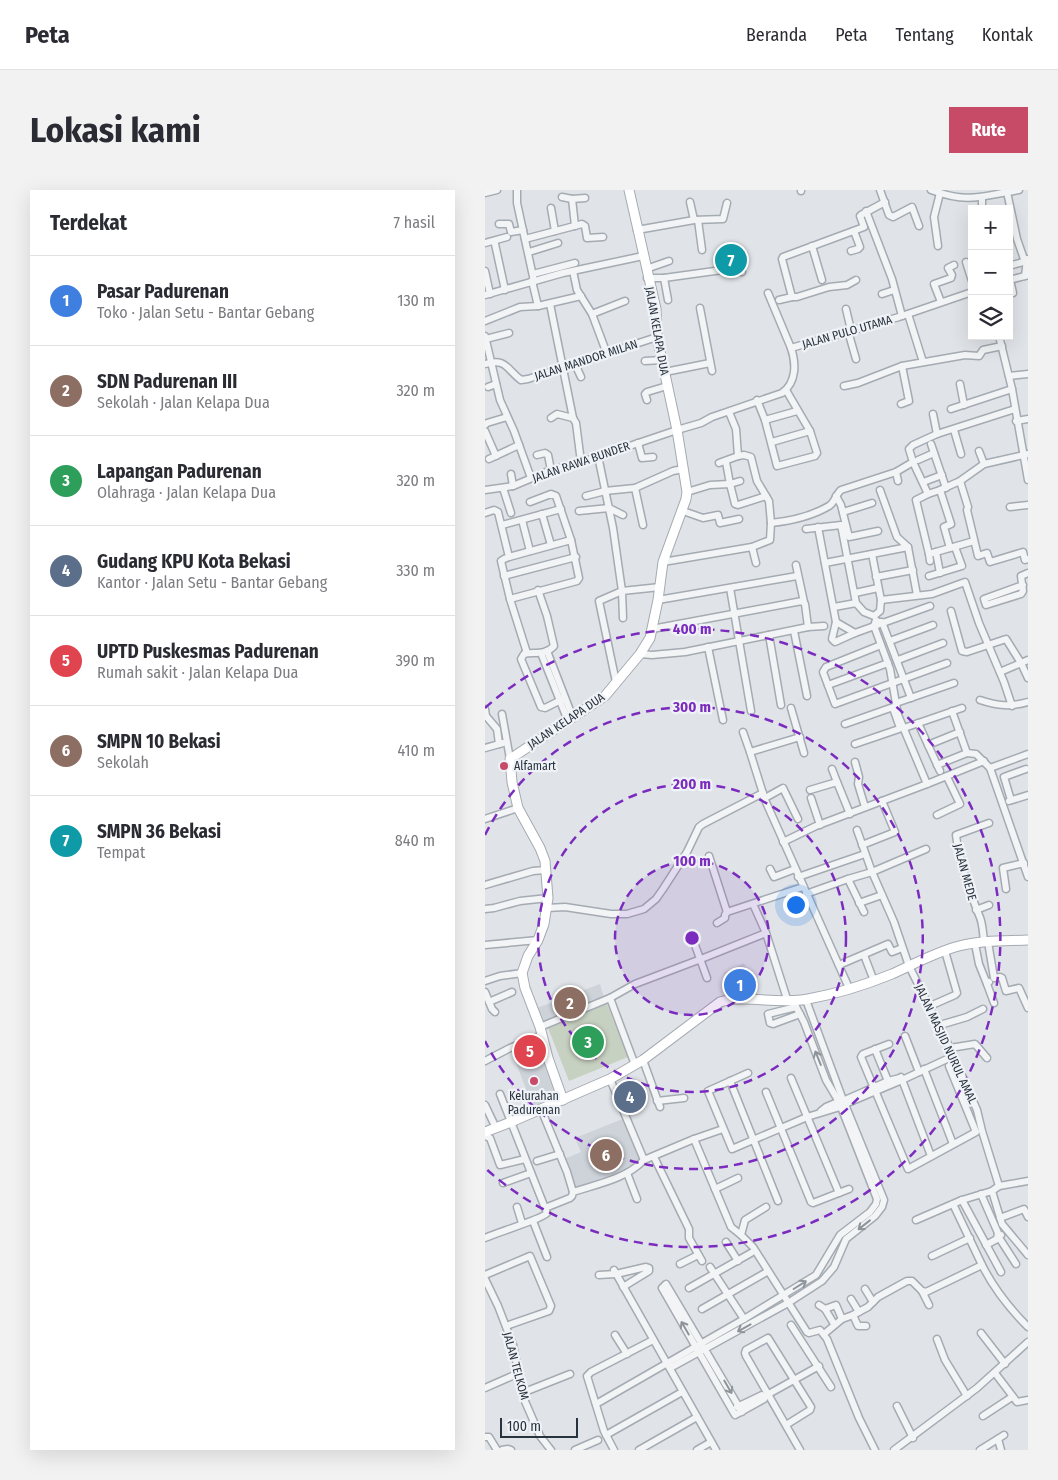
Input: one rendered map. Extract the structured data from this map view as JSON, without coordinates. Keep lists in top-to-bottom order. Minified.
{"streets":{"main road":["JALAN KELAPA DUA"],"street":["JALAN PULO UTAMA","JALAN MANDOR MILAN","JALAN RAWA BUNDER","JALAN MEDE","JALAN MASJID NURUL AMAL","JALAN TELKOM"]},"crossings":[["JALAN KELAPA DUA","JALAN MANDOR MILAN"],["JALAN KELAPA DUA","JALAN RAWA BUNDER"]],"places":["Alfamart","Kelurahan Padurenan"],"scale_bar":"100 m","page":{"header":"Peta","nav":["Beranda","Peta","Tentang","Kontak"],"buttons":"Rute","title":"Lokasi kami","heading":["Terdekat","7 hasil"],"map_buttons":["+","−"],"pins":["7","1","2","3","5","4","6"],"list":[{"mark":"1","name":"Pasar Padurenan","note":"Toko · Jalan Setu - Bantar Gebang","value":"130 m"},{"mark":"2","name":"SDN Padurenan III","note":"Sekolah · Jalan Kelapa Dua","value":"320 m"},{"mark":"3","name":"Lapangan Padurenan","note":"Olahraga · Jalan Kelapa Dua","value":"320 m"},{"mark":"4","name":"Gudang KPU Kota Bekasi","note":"Kantor · Jalan Setu - Bantar Gebang","value":"330 m"},{"mark":"5","name":"UPTD Puskesmas Padurenan","note":"Rumah sakit · Jalan Kelapa Dua","value":"390 m"},{"mark":"6","name":"SMPN 10 Bekasi","note":"Sekolah","value":"410 m"},{"mark":"7","name":"SMPN 36 Bekasi","note":"Tempat","value":"840 m"}],"scale":"100 m"},"rings":["400 m","300 m","200 m","100 m"]}
